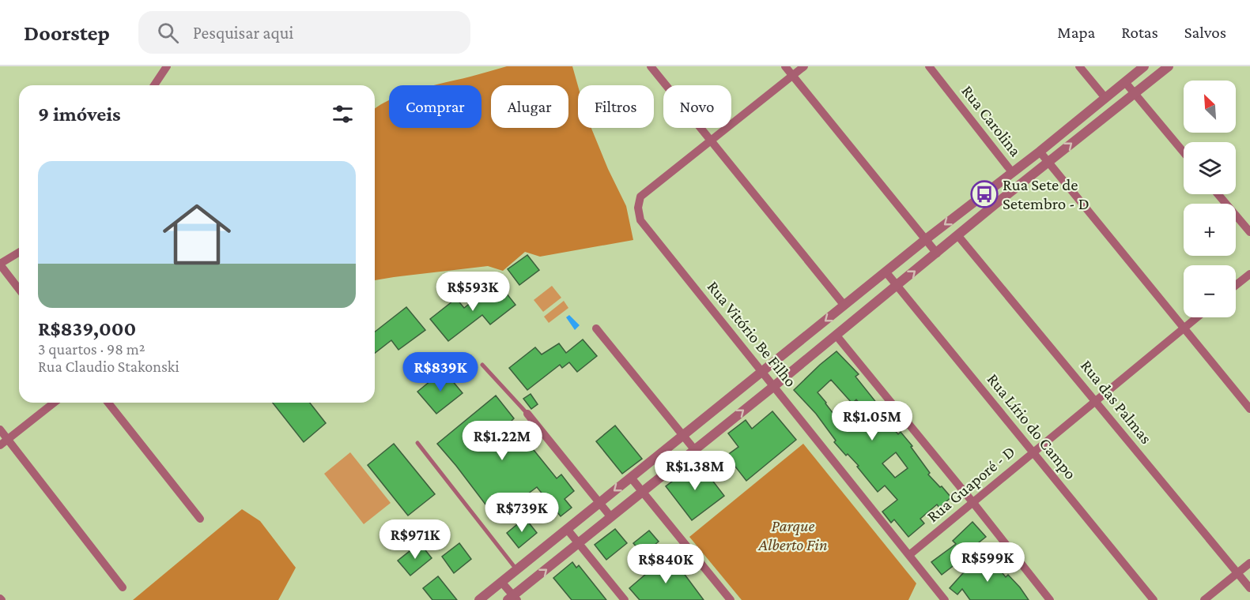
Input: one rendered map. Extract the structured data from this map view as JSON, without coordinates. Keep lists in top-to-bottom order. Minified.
{"streets":{"street":["Rua Carolina","Rua Vitório Be Filho","Rua das Palmas","Rua Lírio do Campo","Rua Guaporé - D"]},"crossings":[["Rua Vitório Be Filho","Rua Guaporé - D"],["Rua das Palmas","Rua Guaporé - D"],["Rua Lírio do Campo","Rua Guaporé - D"]],"parks":["Parque Alberto Fin"],"places":{"bus stop":["Rua Sete de Setembro - D"]},"north":"top left","page":{"header":"Doorstep","search":"Pesquisar aqui","nav":["Mapa","Rotas","Salvos"],"map_buttons":["+","−"],"chip":["Comprar","Alugar","Filtros","Novo"],"heading":"9 imóveis","list":[{"name":"R$839,000","note":"3 quartos · 98 m² · Rua Claudio Stakonski"}],"price":["R$593K","R$839K","R$1.05M","R$1.22M","R$1.38M","R$739K","R$971K","R$599K","R$840K"]}}
